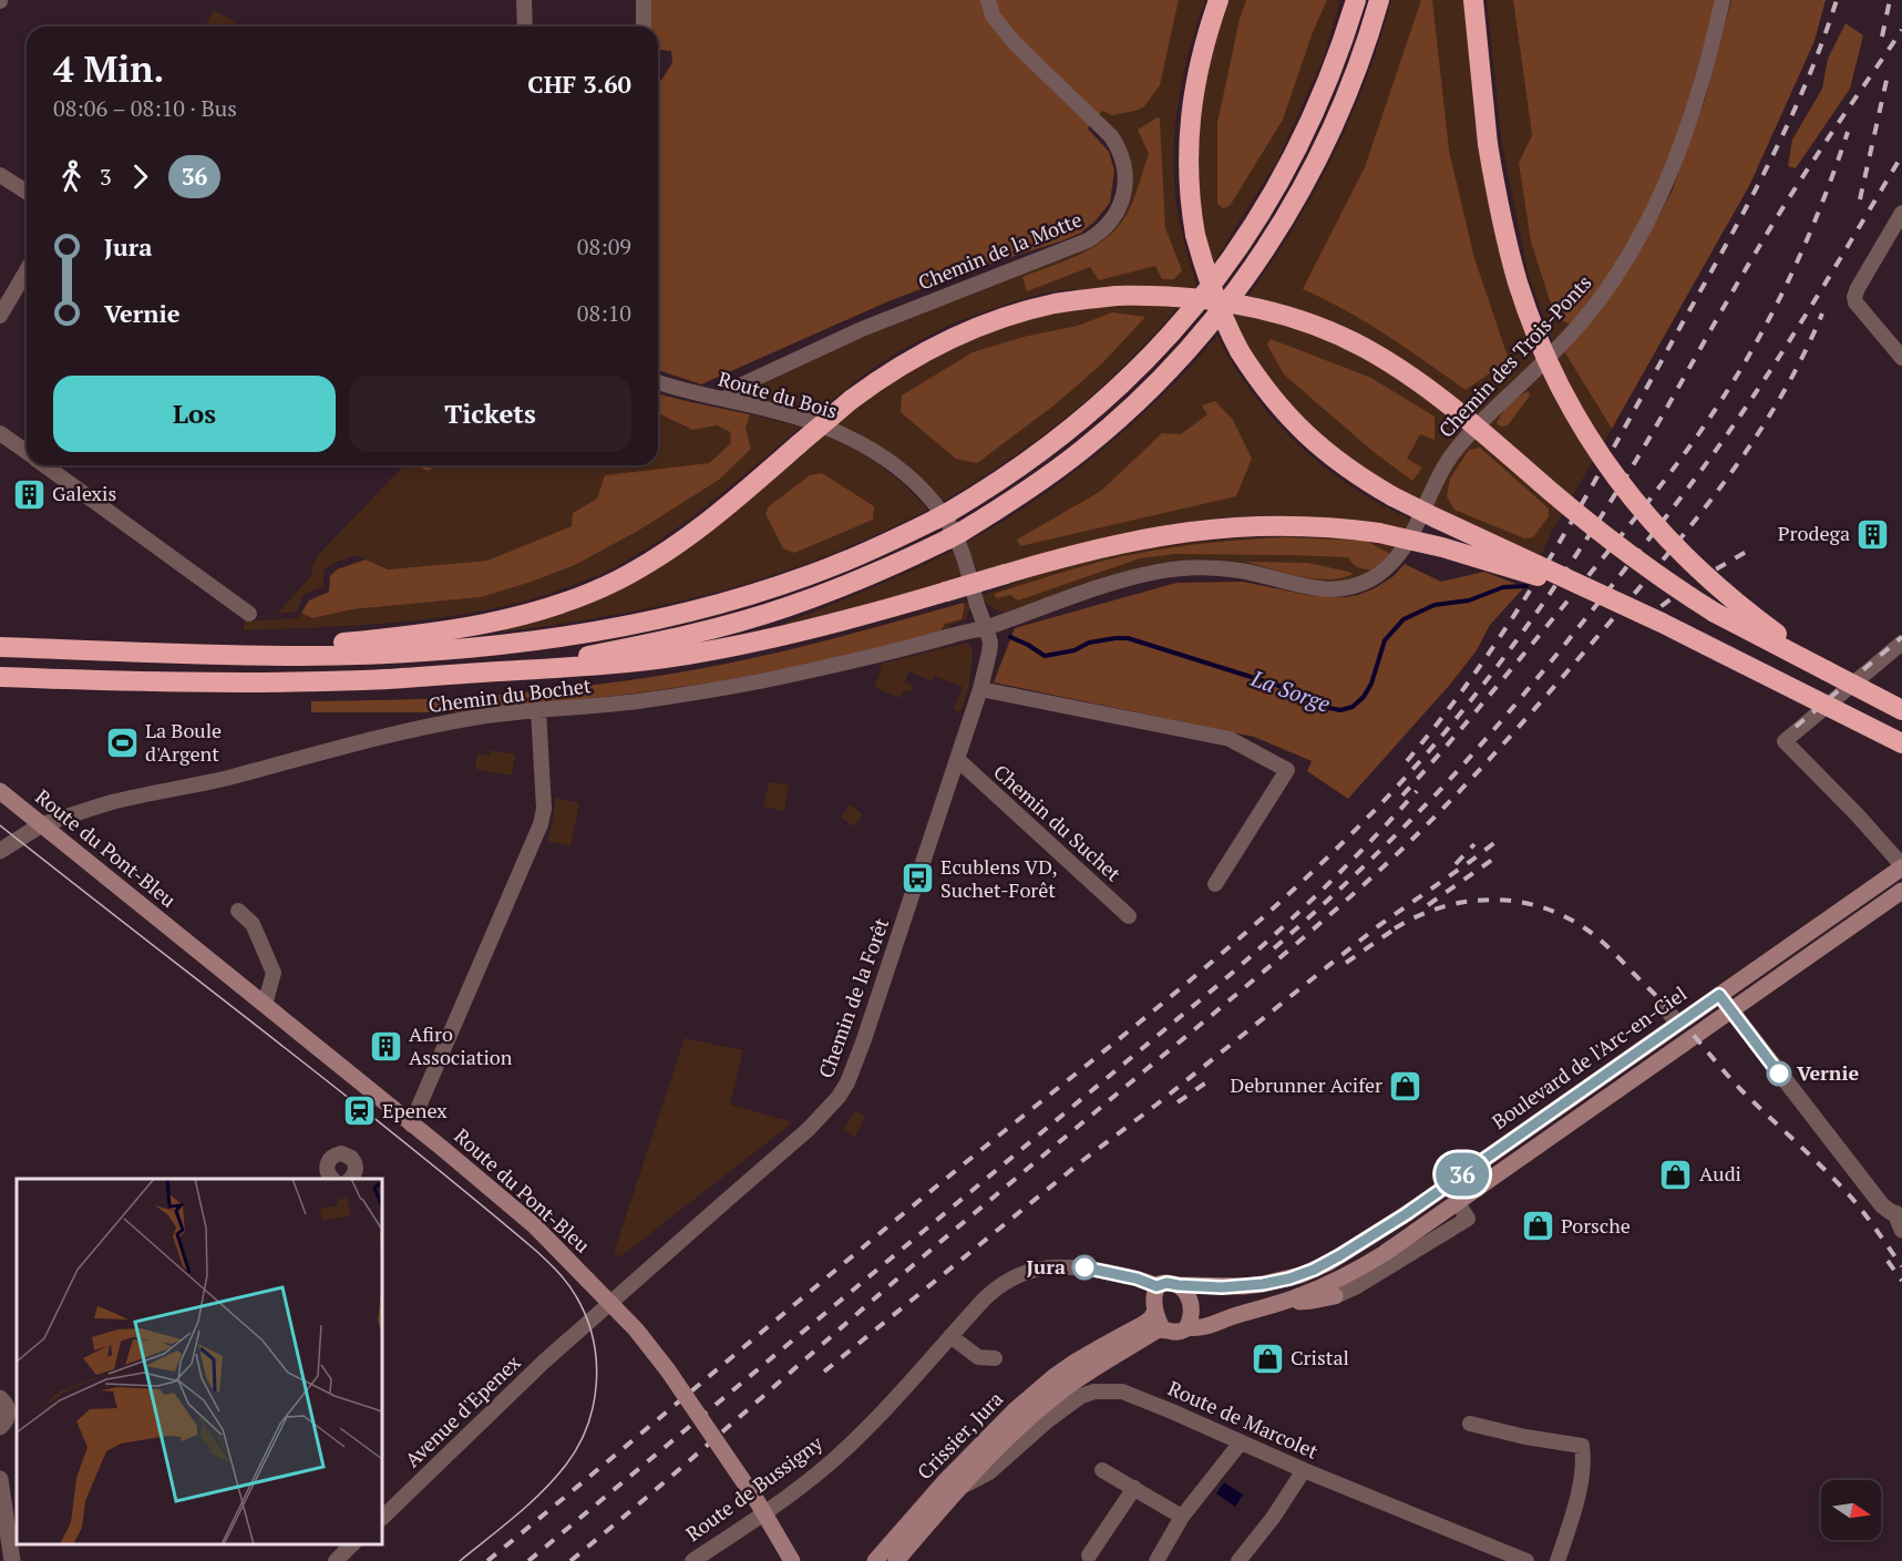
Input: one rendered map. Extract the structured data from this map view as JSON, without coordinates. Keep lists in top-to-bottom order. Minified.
{"streets":{"main road":["Route du Pont-Bleu","Boulevard de l'Arc-en-Ciel","Crissier, Jura","Route de Bussigny"],"street":["Chemin de la Motte","Chemin des Trois-Ponts","Route du Bois","Chemin du Bochet","Chemin du Suchet","Chemin de la Forêt","Avenue d'Epenex","Route de Marcolet"]},"crossings":[["Chemin de la Motte","Route du Bois"],["Chemin des Trois-Ponts","Route du Bois"],["Chemin des Trois-Ponts","Chemin du Bochet"],["Chemin des Trois-Ponts","Chemin de la Forêt"],["Route du Bois","Chemin du Bochet"],["Route du Bois","Chemin de la Forêt"],["Chemin du Bochet","Route du Pont-Bleu"],["Chemin du Bochet","Chemin de la Forêt"],["Chemin du Suchet","Chemin de la Forêt"],["Chemin de la Forêt","Avenue d'Epenex"],["Boulevard de l'Arc-en-Ciel","Crissier, Jura"],["Boulevard de l'Arc-en-Ciel","Route de Bussigny"],["Crissier, Jura","Route de Bussigny"]],"water":["La Sorge"],"places":{"building":["Galexis","Prodega","Afiro Association"],"sports":["La Boule d'Argent"],"bus stop":["Ecublens VD, Suchet-Forêt"],"other":["Vernie","Jura"],"shop":["Debrunner Acifer","Audi","Porsche","Cristal"],"station":["Epenex"]},"lines":["bus line 36"],"north":"right","page":{"on_map":"36","heading":["4 Min.","08:06 – 08:10 · Bus","CHF 3.60"],"legs":["3","36"],"list":[{"name":"Jura","value":"08:09"},{"name":"Vernie","value":"08:10"}],"buttons":["Los","Tickets"]}}
